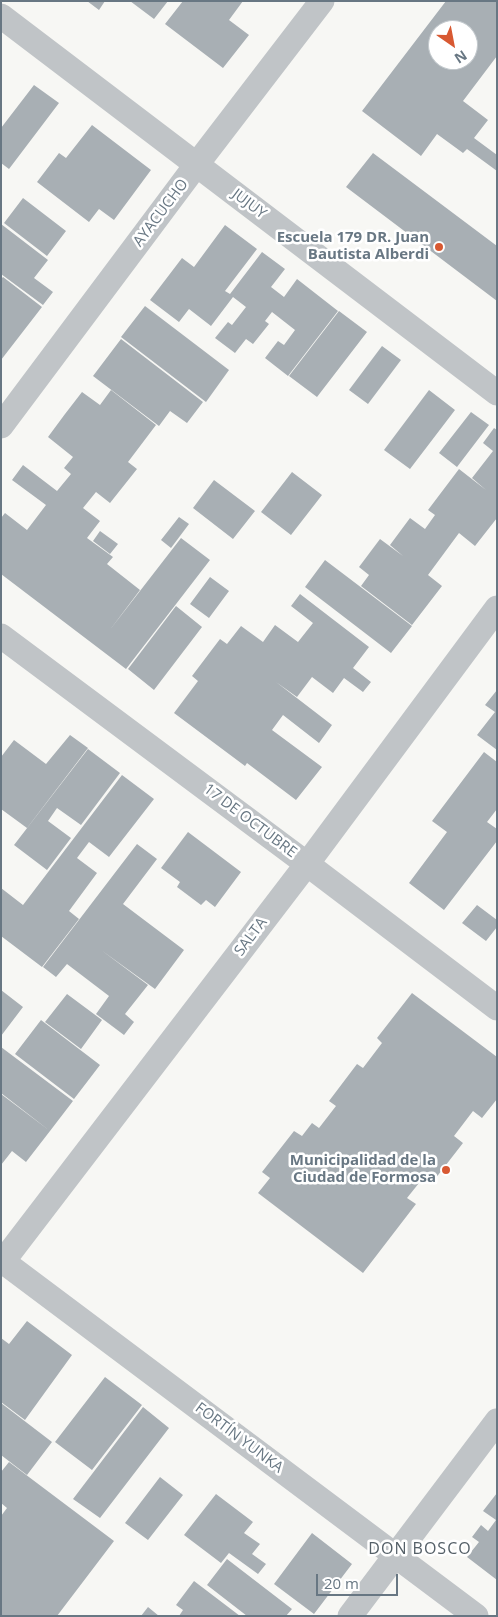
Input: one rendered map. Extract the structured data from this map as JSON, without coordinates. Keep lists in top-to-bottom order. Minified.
{"streets":{"street":["JUJUY","AYACUCHO","17 DE OCTUBRE","SALTA","FORTÍN YUNKA"]},"crossings":[["JUJUY","AYACUCHO"],["17 DE OCTUBRE","SALTA"],["SALTA","FORTÍN YUNKA"]],"districts":["DON BOSCO"],"places":["Escuela 179 DR. Juan Bautista Alberdi","Municipalidad de la Ciudad de Formosa"],"scale_bar":"20 m","north":"bottom right"}
